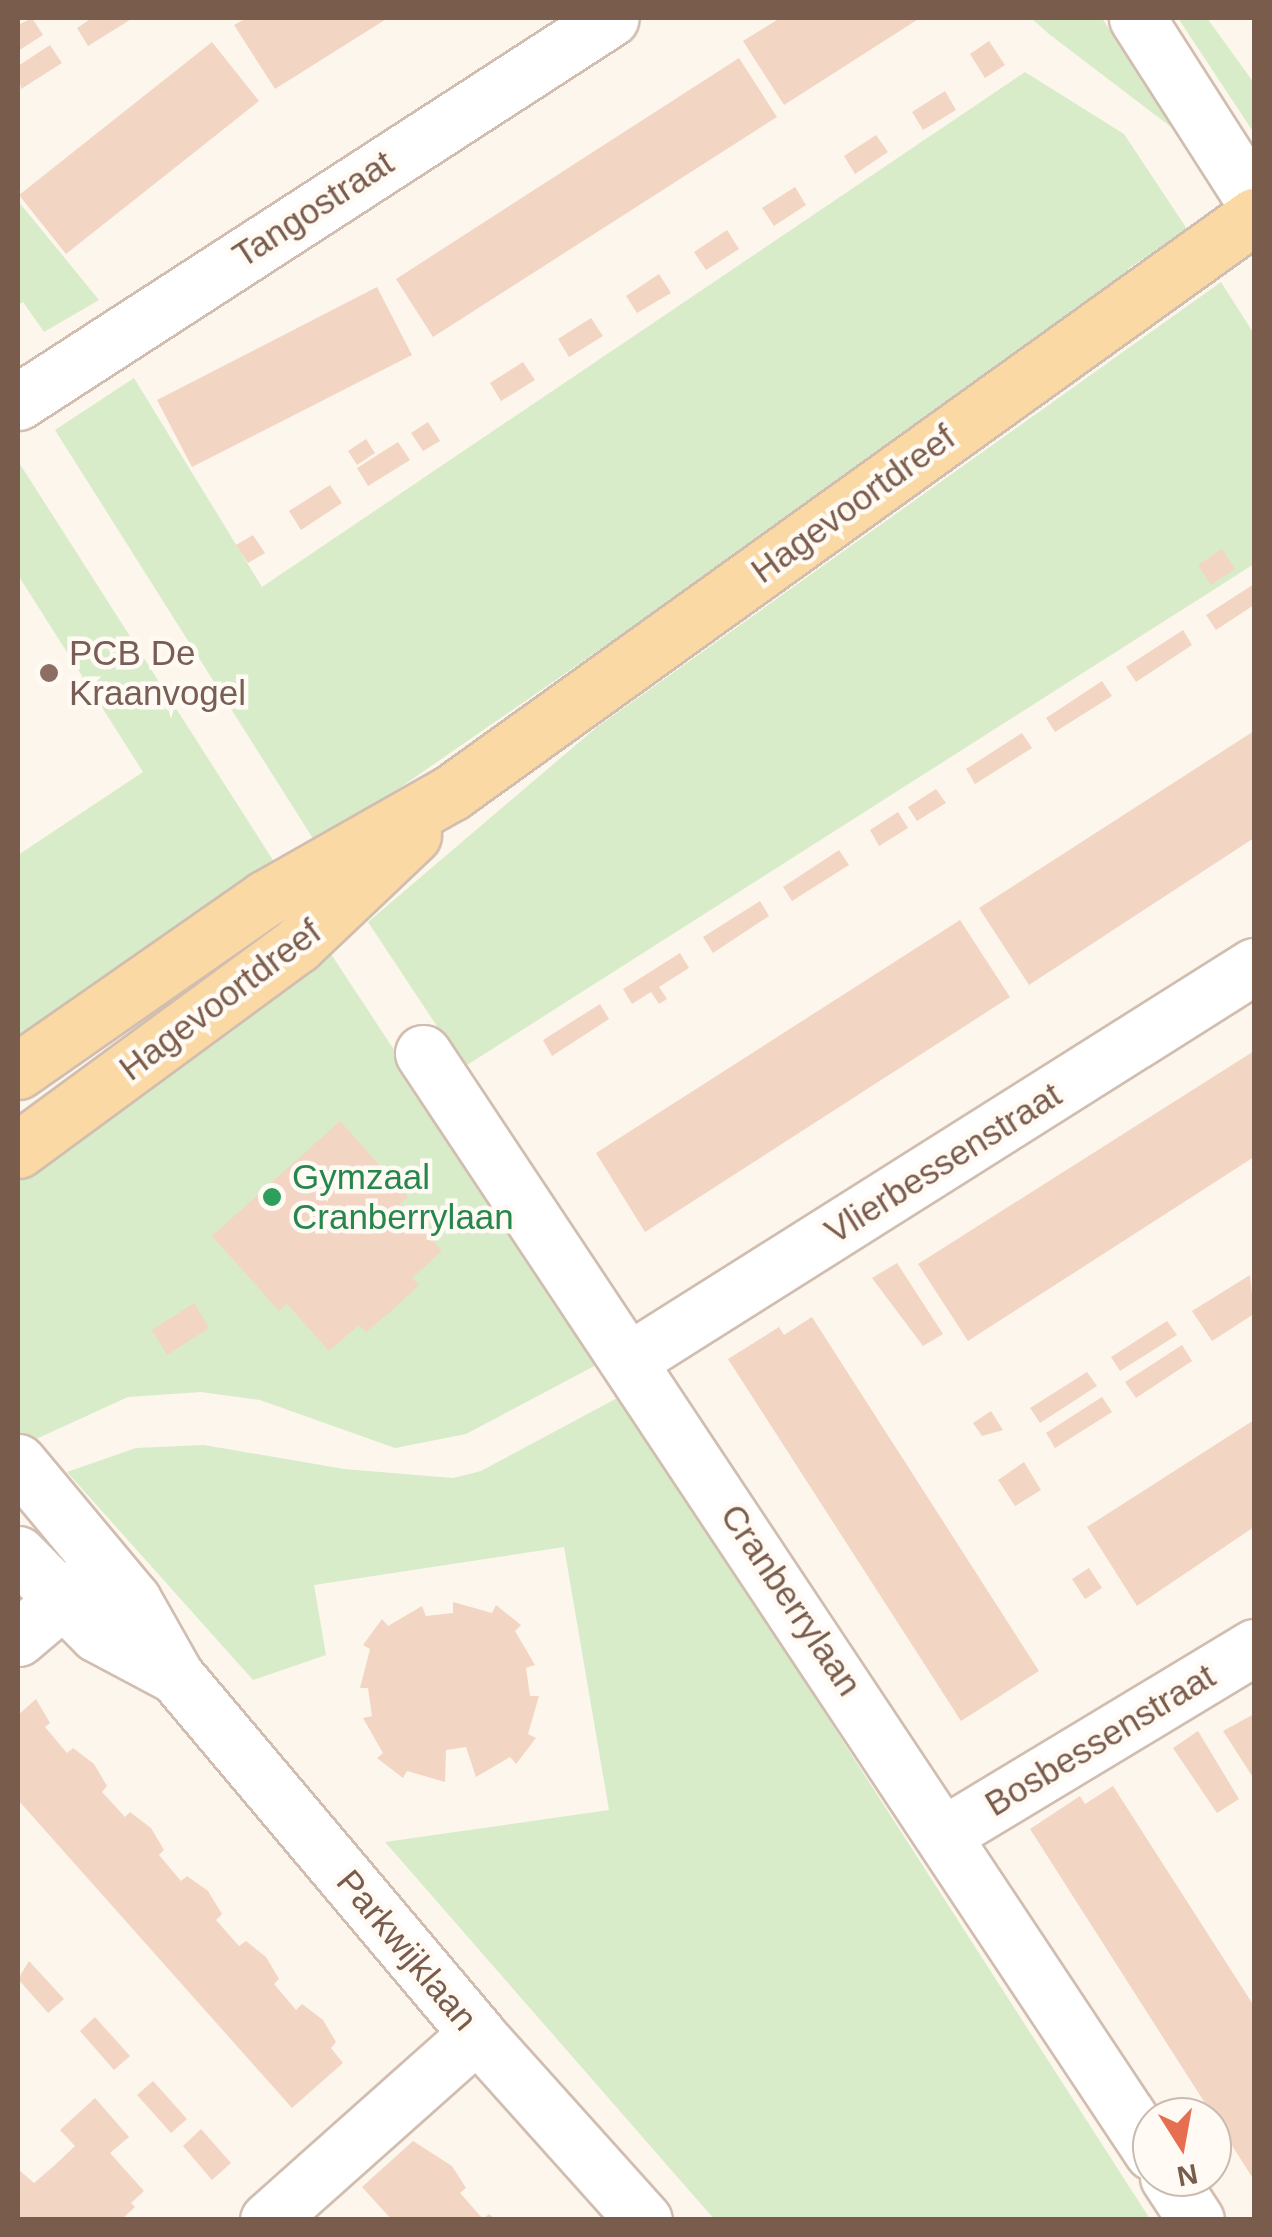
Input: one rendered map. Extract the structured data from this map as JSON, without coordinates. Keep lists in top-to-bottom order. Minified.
{"streets":{"main road":["Hagevoortdreef"],"street":["Tangostraat","Vlierbessenstraat","Cranberrylaan","Bosbessenstraat","Parkwijklaan"]},"crossings":[["Vlierbessenstraat","Cranberrylaan"],["Cranberrylaan","Bosbessenstraat"]],"places":["PCB De Kraanvogel","Gymzaal Cranberrylaan"],"north":"bottom"}
